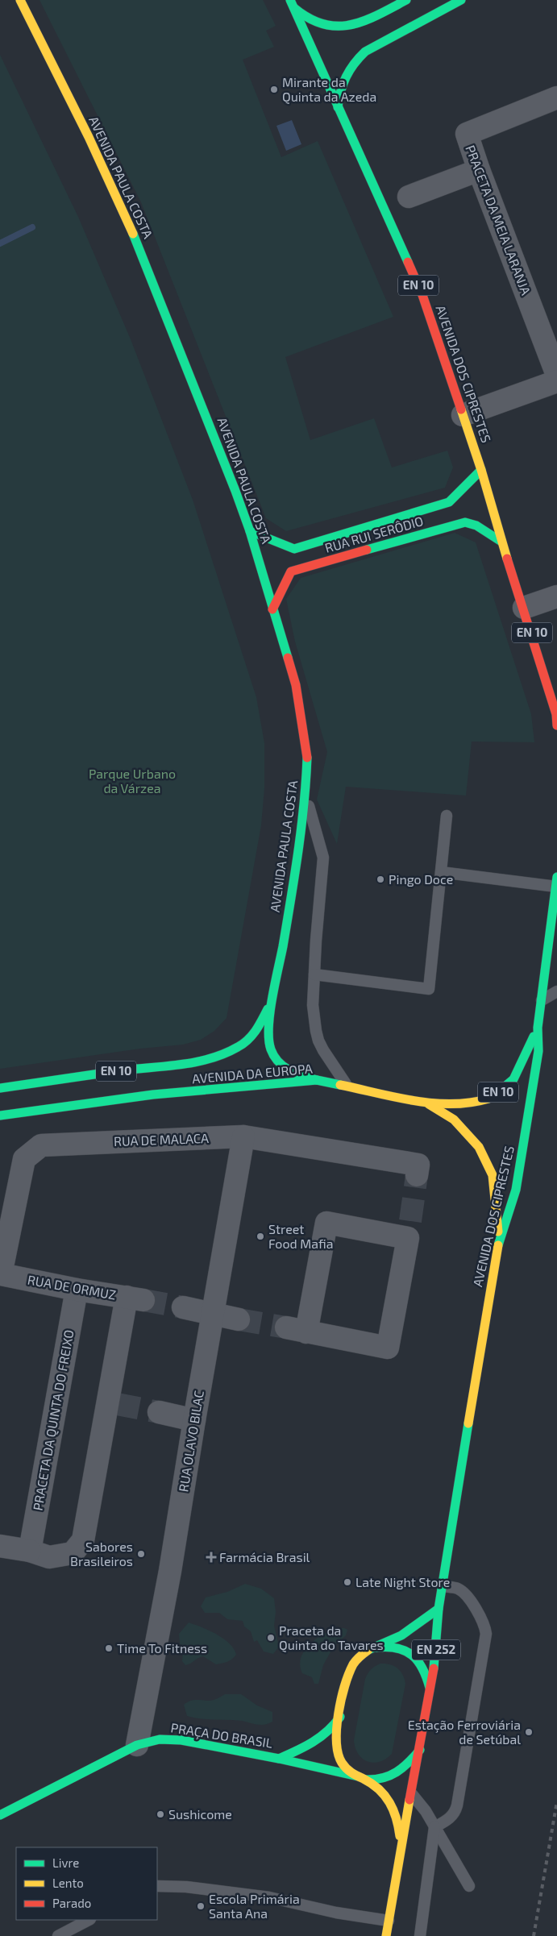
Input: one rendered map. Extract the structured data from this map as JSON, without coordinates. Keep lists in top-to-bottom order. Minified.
{"streets":{"main road":["AVENIDA PAULA COSTA","EN 10","AVENIDA DOS CIPRESTES","RUA RUI SERÔDIO","AVENIDA DA EUROPA","EN 252","PRAÇA DO BRASIL"],"street":["PRACETA DA MEIA LARANJA","RUA DE MALACA","RUA DE ORMUZ","PRACETA DA QUINTA DO FREIXO","RUA OLAVO BILAC"]},"crossings":[["AVENIDA PAULA COSTA","RUA RUI SERÔDIO"],["AVENIDA PAULA COSTA","AVENIDA DA EUROPA"],["AVENIDA DOS CIPRESTES","RUA RUI SERÔDIO"],["AVENIDA DOS CIPRESTES","AVENIDA DA EUROPA"],["AVENIDA DOS CIPRESTES","PRAÇA DO BRASIL"],["RUA DE MALACA","RUA DE ORMUZ"],["RUA DE MALACA","RUA OLAVO BILAC"],["RUA DE ORMUZ","PRACETA DA QUINTA DO FREIXO"],["RUA OLAVO BILAC","PRAÇA DO BRASIL"]],"parks":["Parque Urbano da Várzea"],"places":{"other":["Mirante da Quinta da Azeda","Pingo Doce","Street Food Mafia","Sabores Brasileiros","Late Night Store","Praceta da Quinta do Tavares","Time To Fitness","Estação Ferroviária de Setúbal","Sushicome","Escola Primária Santa Ana"],"health":["Farmácia Brasil"]},"legend":["Livre","Lento","Parado"]}
